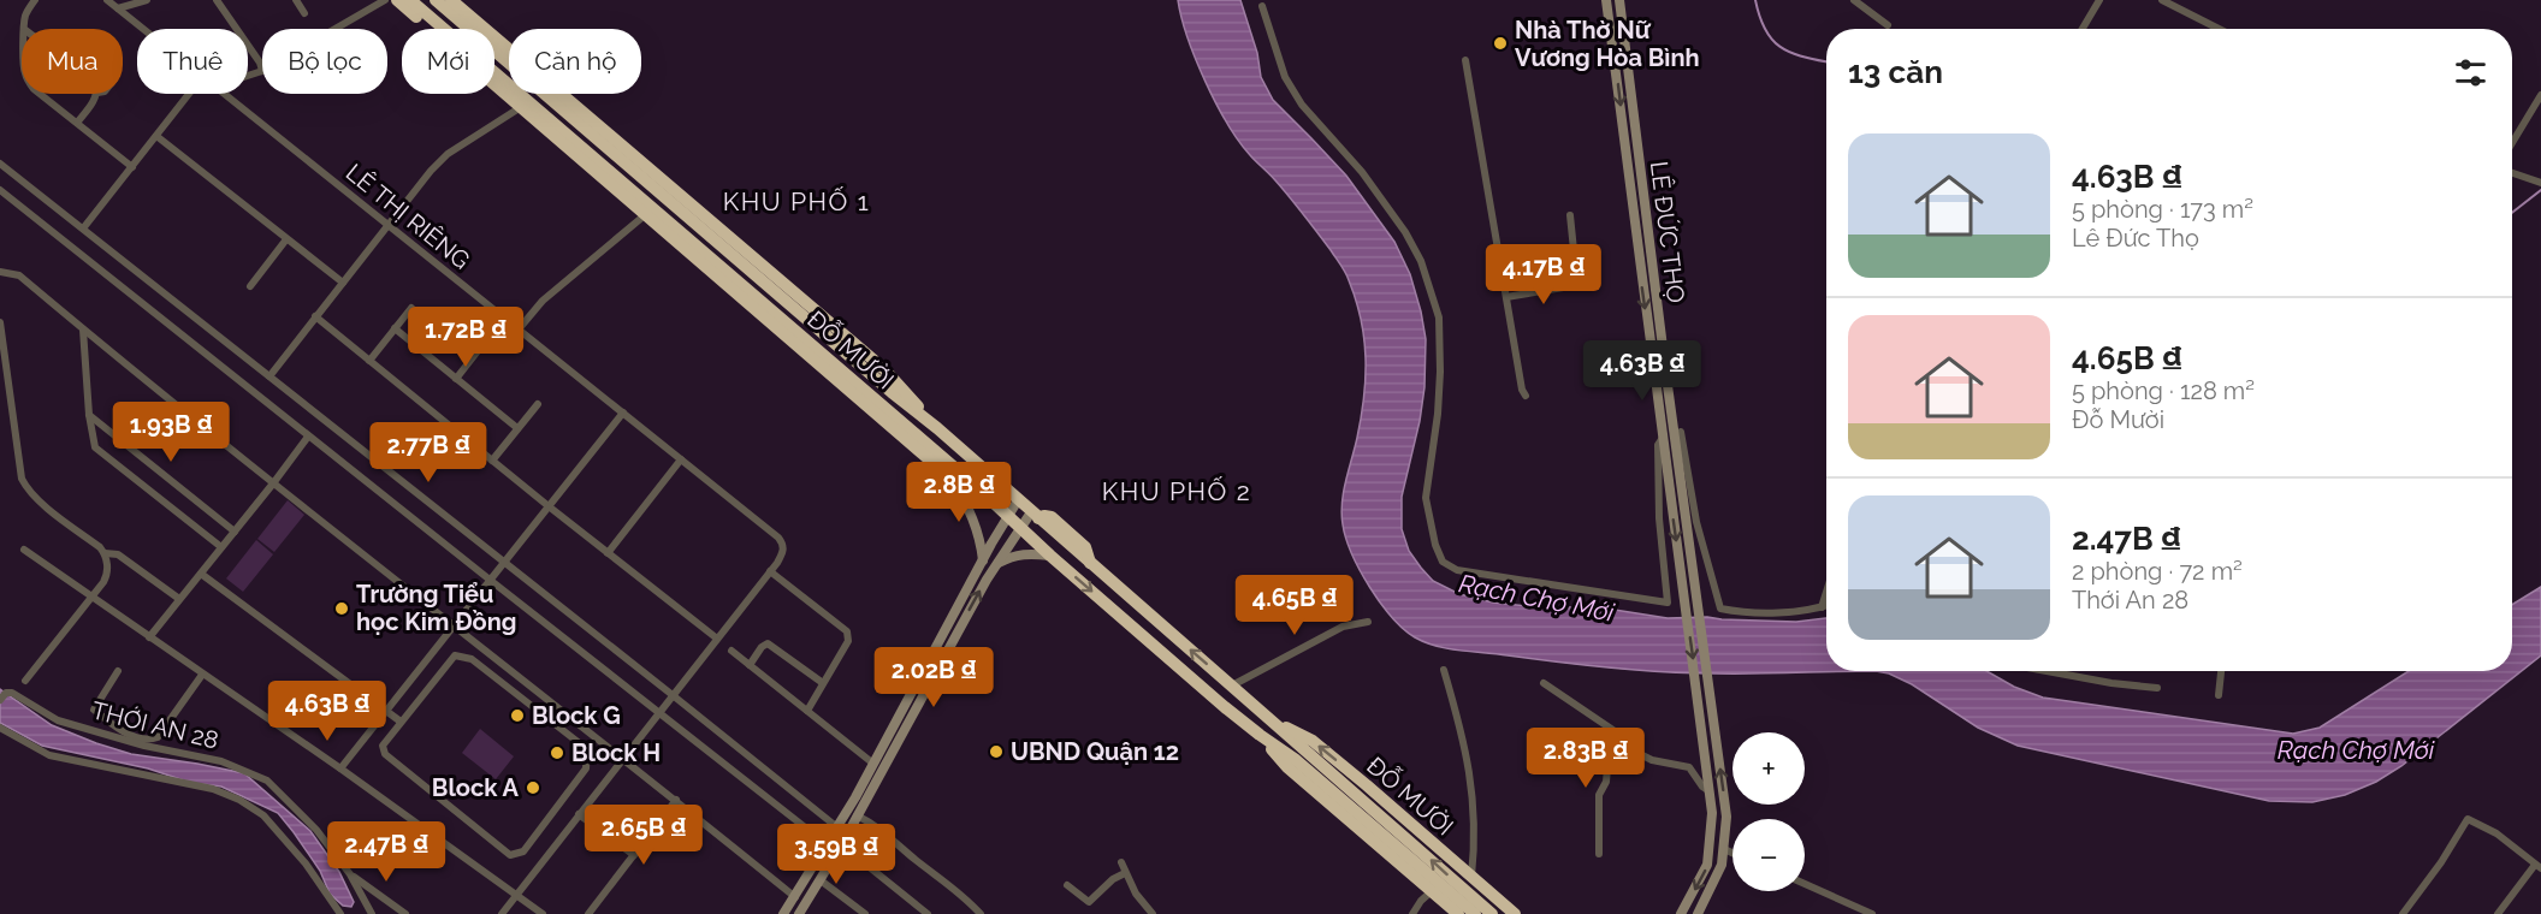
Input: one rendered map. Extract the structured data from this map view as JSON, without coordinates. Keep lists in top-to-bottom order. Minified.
{"streets":{"highway":["ĐỖ MƯỜI"],"main road":["LÊ ĐỨC THỌ"],"street":["LÊ THỊ RIÊNG","THỚI AN 28"]},"districts":["KHU PHỐ 1","KHU PHỐ 2"],"water":["Rạch Chợ Mới"],"places":["Nhà Thờ Nữ Vương Hòa Bình","Trường Tiểu học Kim Đồng","Block G","UBND Quận 12","Block H","Block A"],"page":{"chip":["Mua","Thuê","Bộ lọc","Mới","Căn hộ"],"heading":"13 căn","list":[{"name":"4.63B ₫","note":"5 phòng · 173 m² · Lê Đức Thọ"},{"name":"4.65B ₫","note":"5 phòng · 128 m² · Đỗ Mười"},{"name":"2.47B ₫","note":"2 phòng · 72 m² · Thới An 28"}],"price":["4.17B ₫","1.72B ₫","4.63B ₫","1.93B ₫","2.77B ₫","2.8B ₫","4.65B ₫","2.02B ₫","4.63B ₫","2.83B ₫","2.65B ₫","2.47B ₫","3.59B ₫"],"map_buttons":["+","−"]}}
